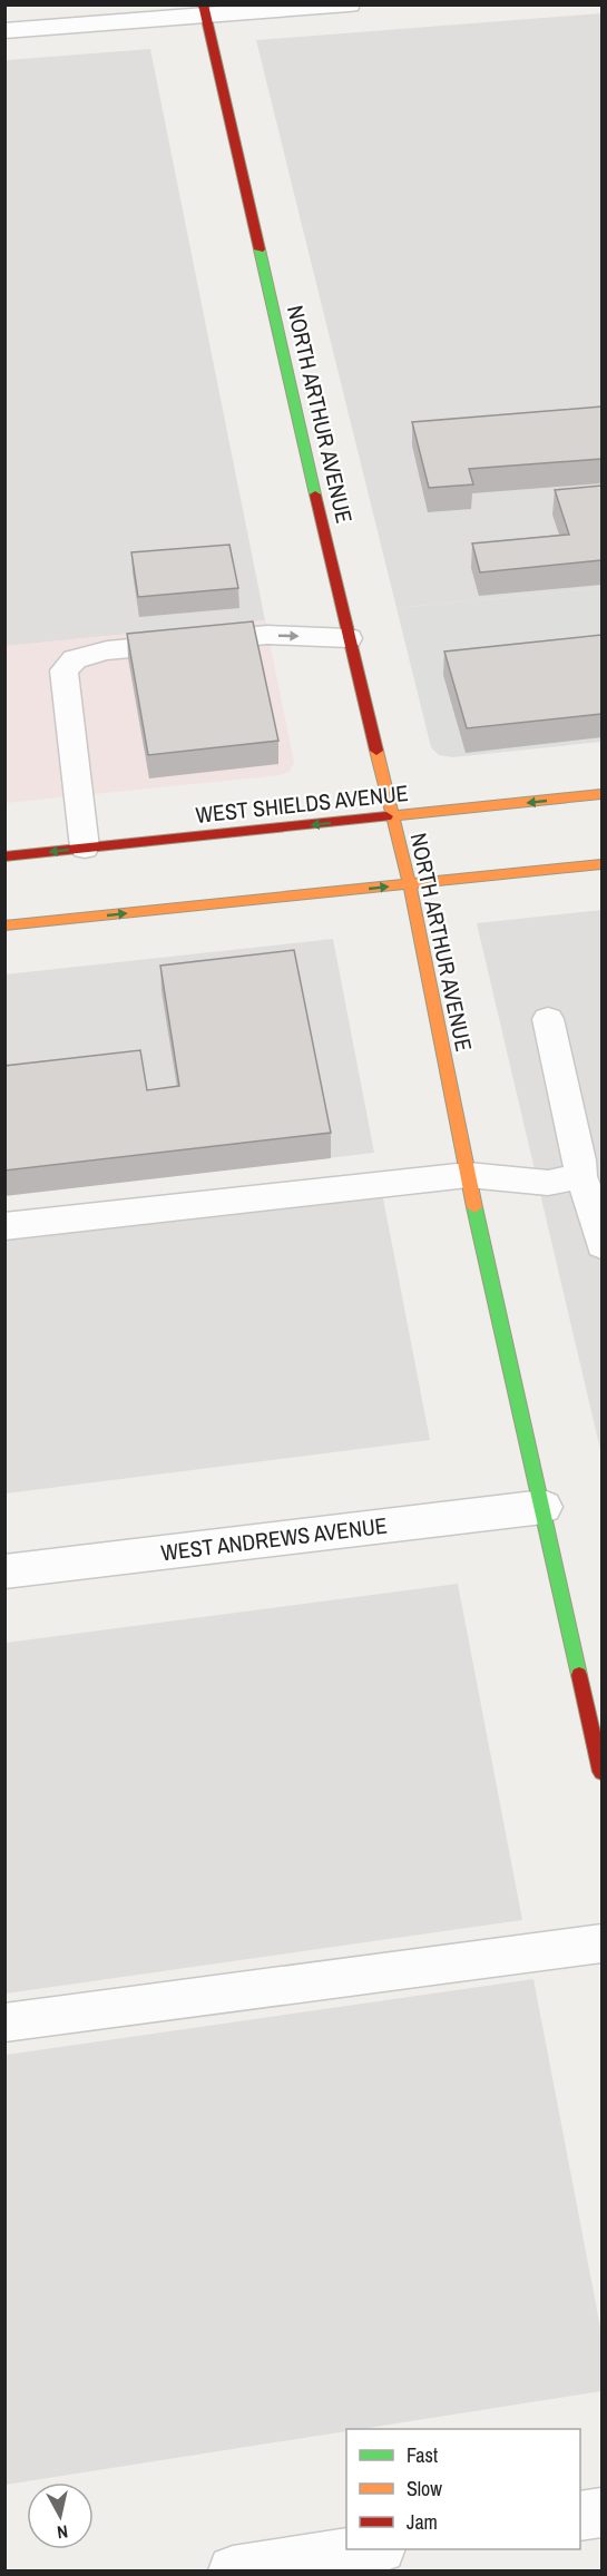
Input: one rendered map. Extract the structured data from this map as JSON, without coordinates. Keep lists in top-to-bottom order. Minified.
{"streets":{"street":["NORTH ARTHUR AVENUE","WEST SHIELDS AVENUE","WEST ANDREWS AVENUE"]},"crossings":[["NORTH ARTHUR AVENUE","WEST SHIELDS AVENUE"],["NORTH ARTHUR AVENUE","WEST ANDREWS AVENUE"]],"legend":["Fast","Slow","Jam"],"north":"bottom"}
